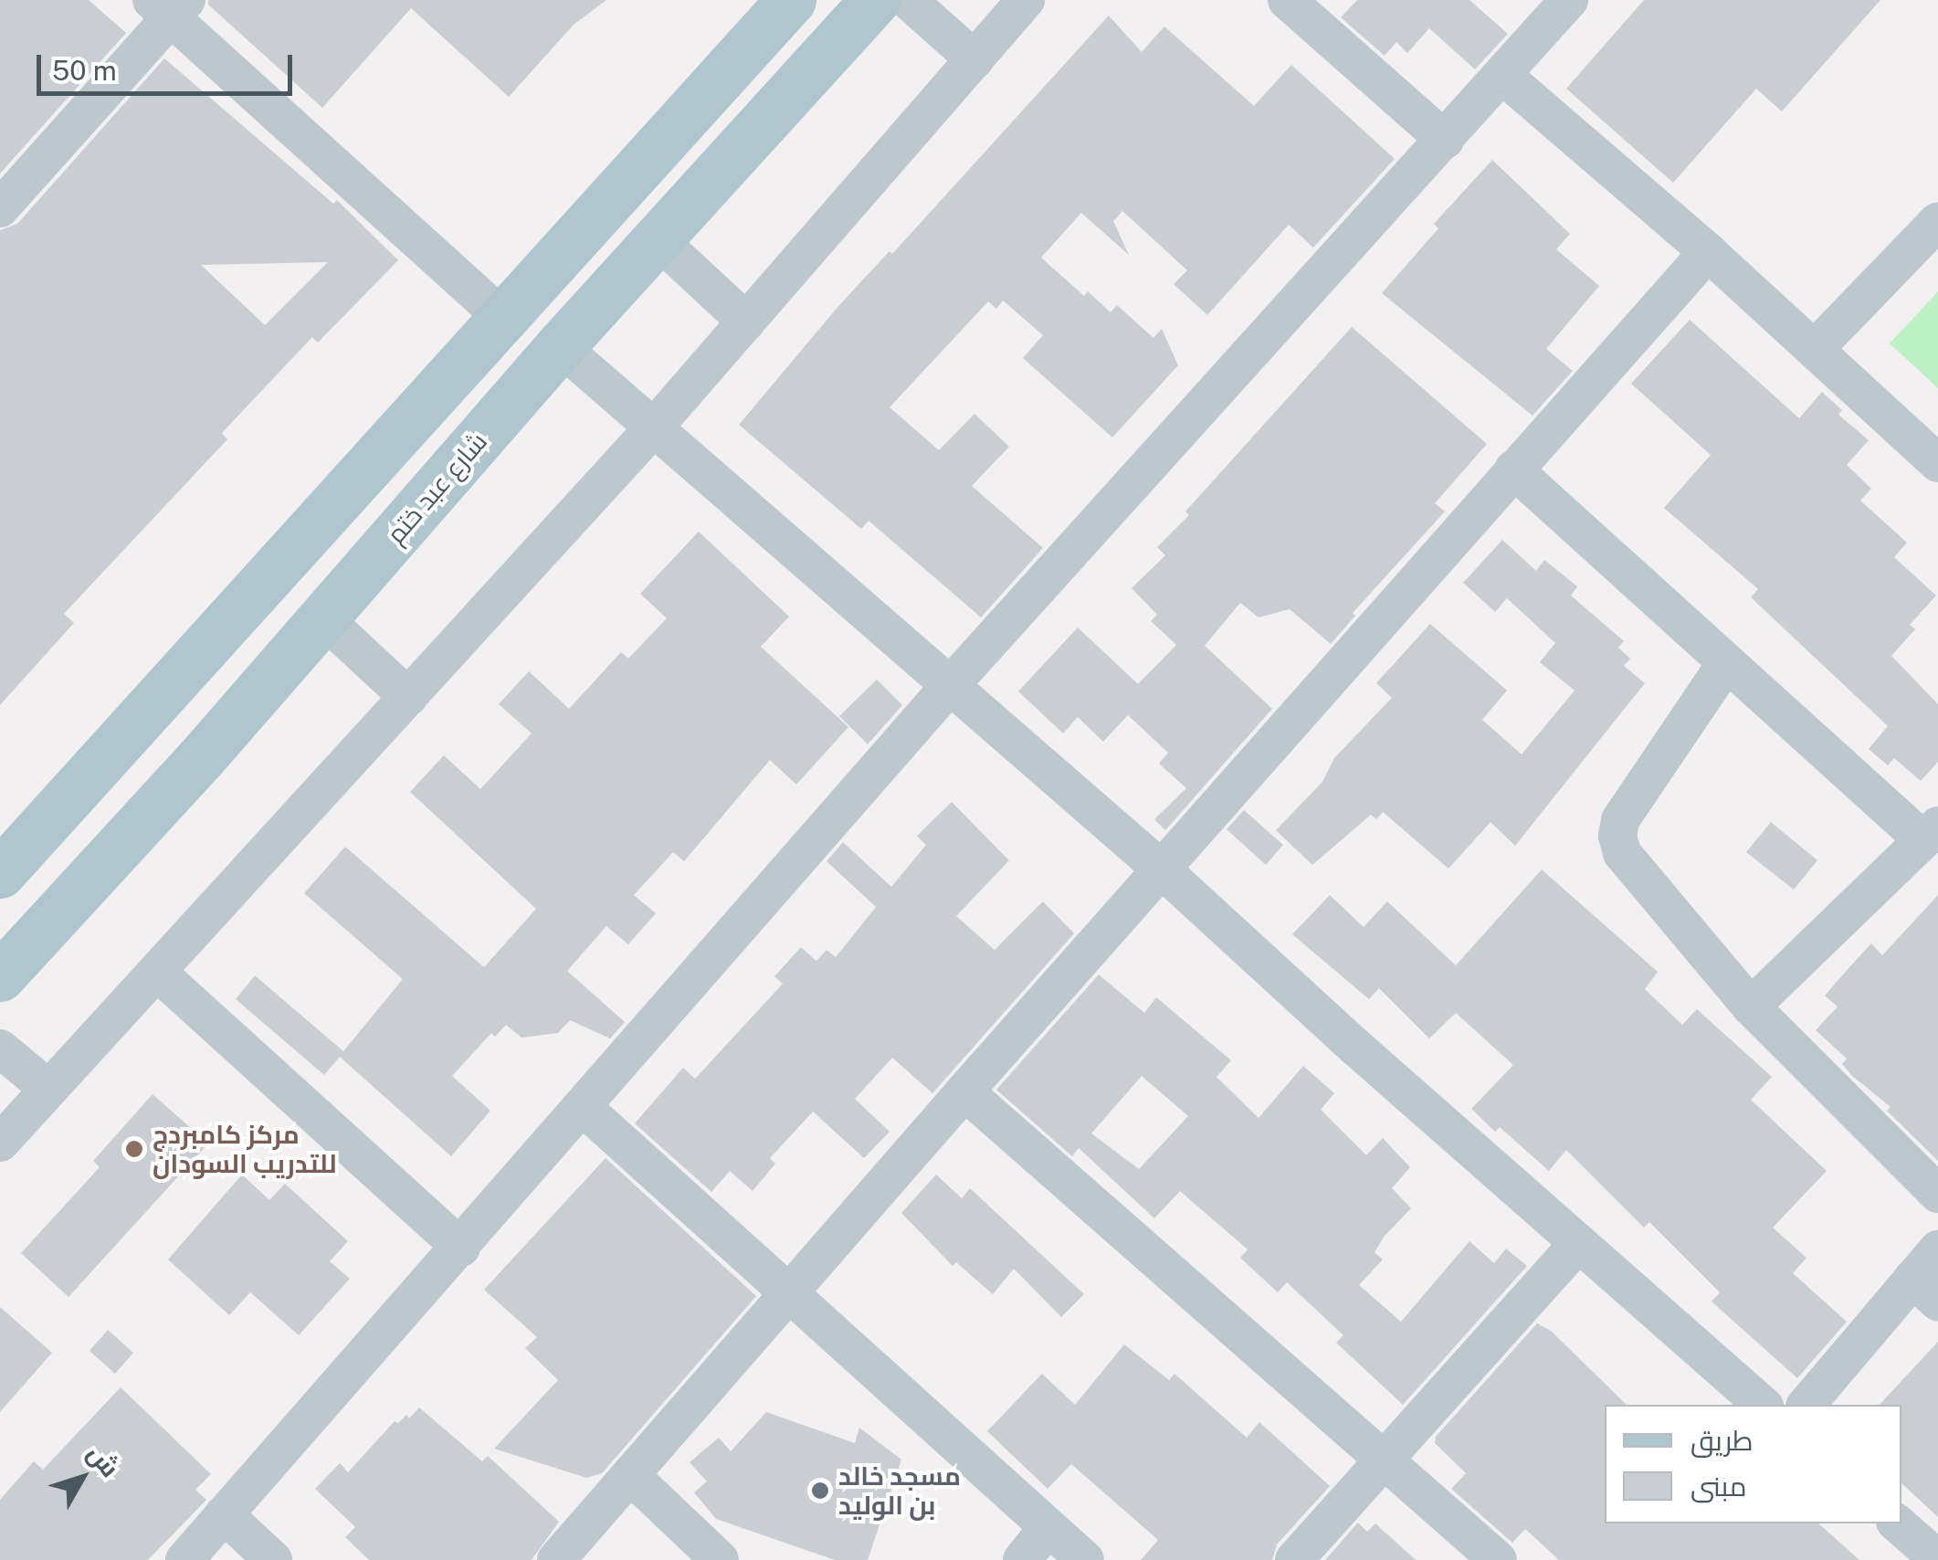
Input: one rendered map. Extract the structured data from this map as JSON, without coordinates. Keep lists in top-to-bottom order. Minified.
{"streets":{"main road":["شارع عبد ختم"]},"places":["مركز كامبردج للتدريب السودان","مسجد خالد بن الوليد"],"legend":["طريق","مبنى"],"scale_bar":"50 m","north":"top right"}
